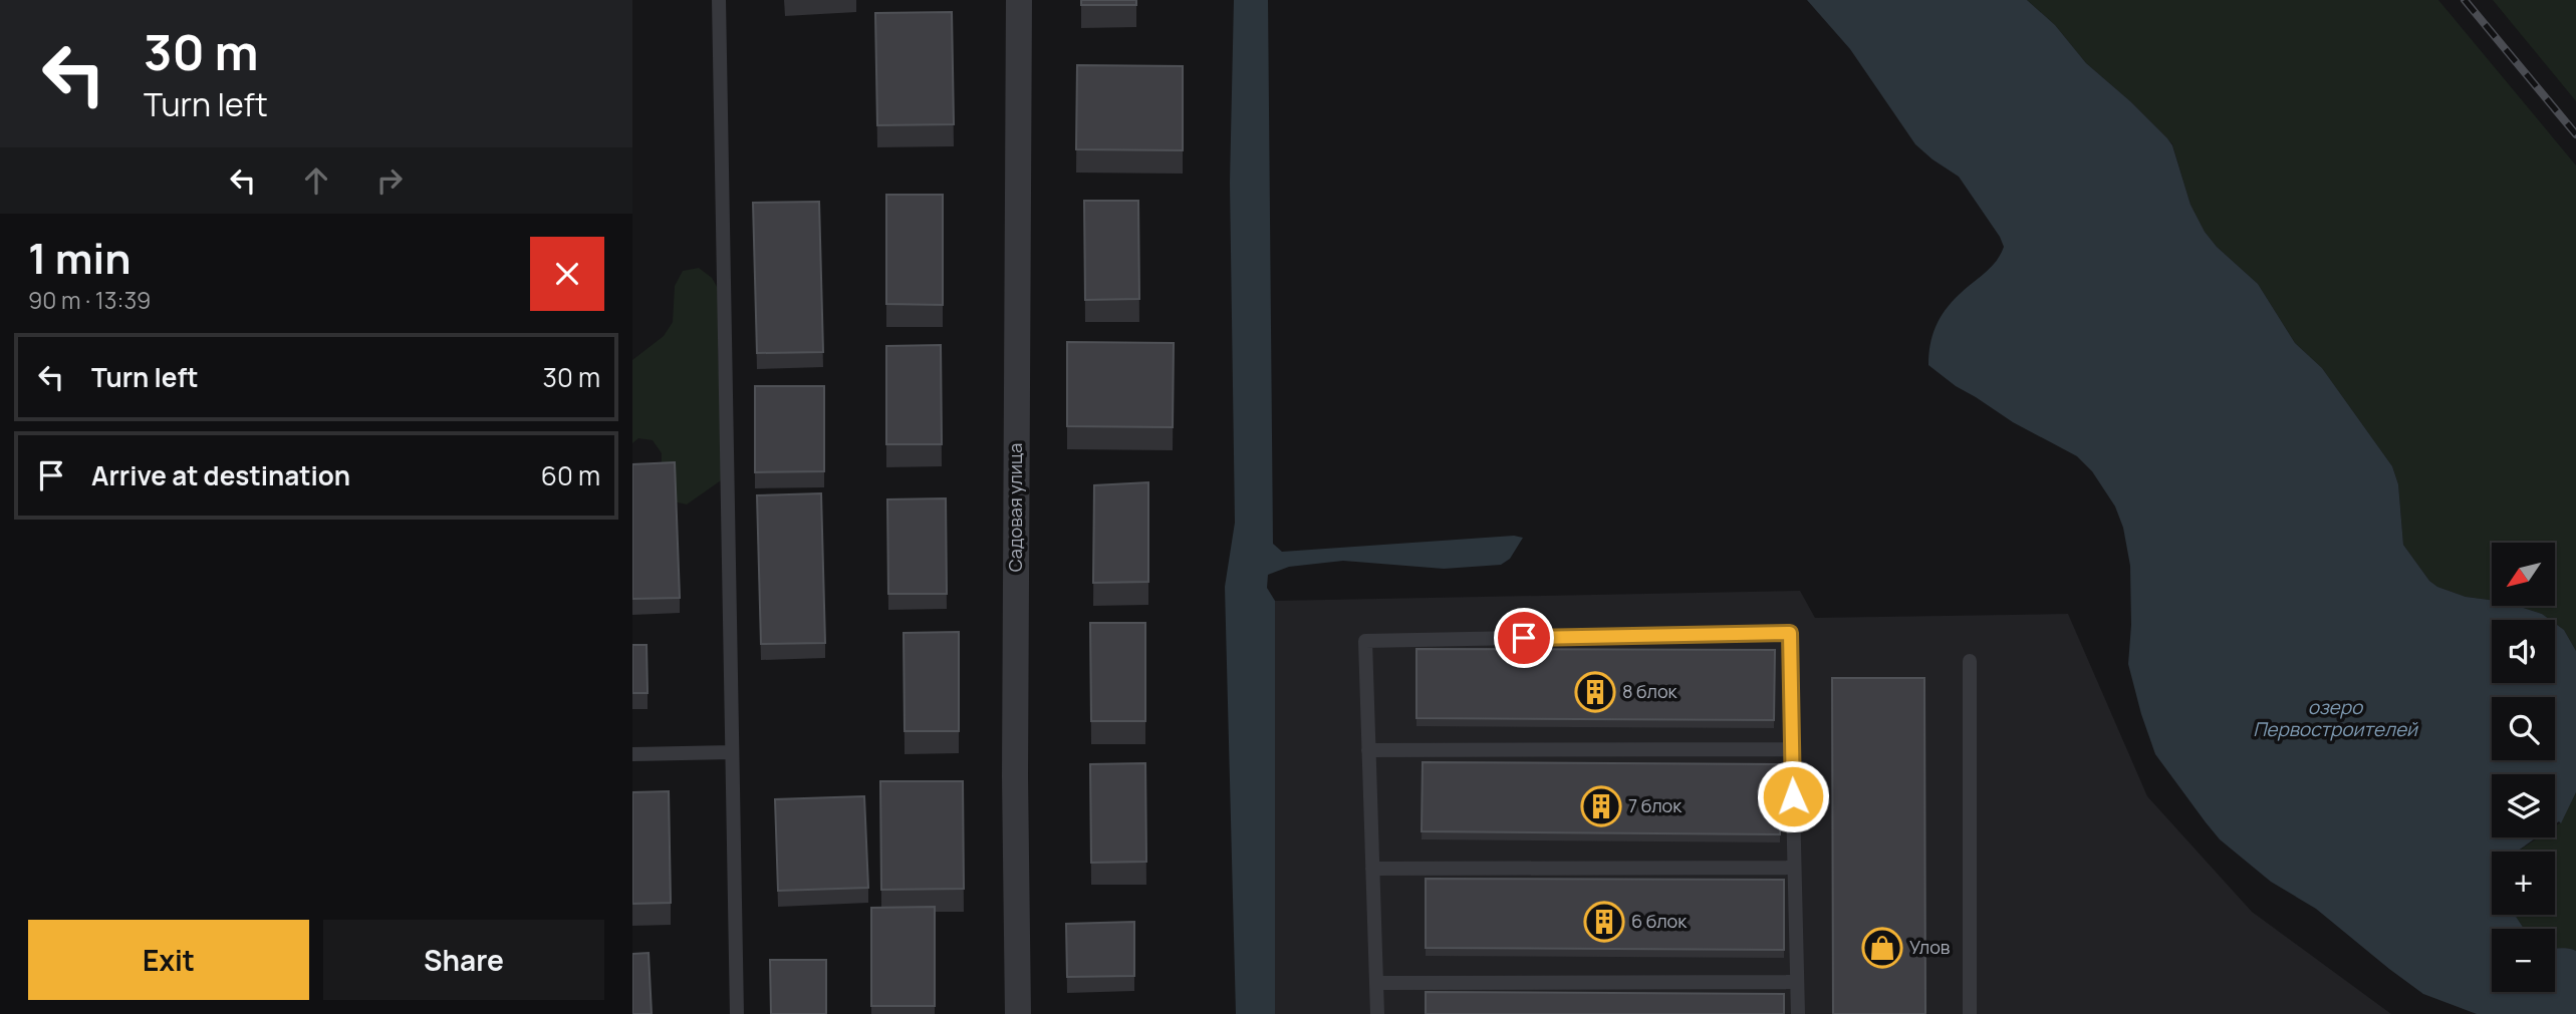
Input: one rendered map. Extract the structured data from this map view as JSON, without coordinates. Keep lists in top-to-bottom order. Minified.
{"streets":{"street":["Садовая улица"]},"water":["озеро Первостроителей"],"places":{"building":["8 блок","7 блок","6 блок"],"shop":["Улов"]},"north":"bottom left","page":{"turn":["30 m","Turn left"],"heading":["1 min","90 m · 13:39"],"list":[{"name":"Turn left","value":"30 m"},{"name":"Arrive at destination","value":"60 m"}],"map_buttons":["+","−"],"buttons":["Exit","Share"]}}
